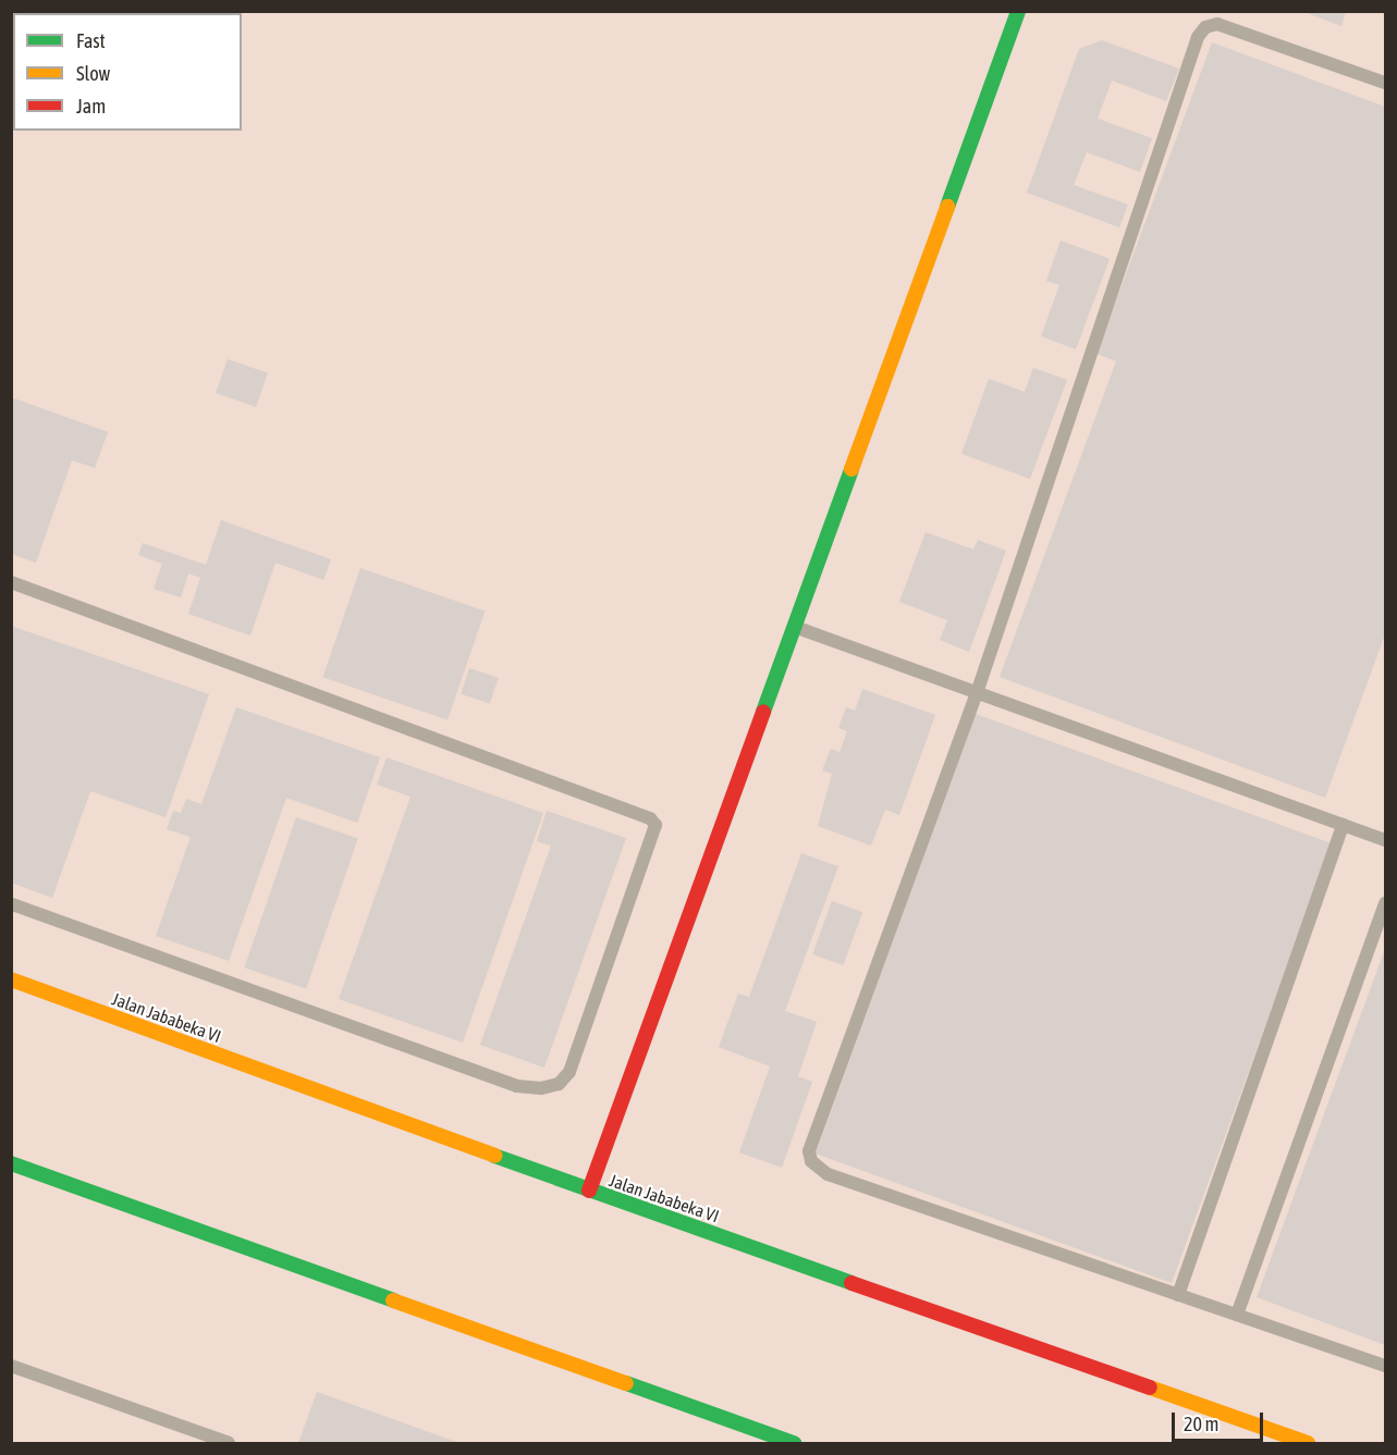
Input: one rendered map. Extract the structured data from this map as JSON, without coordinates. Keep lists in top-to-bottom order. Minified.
{"streets":{"street":["Jalan Jababeka VI"]},"legend":["Fast","Slow","Jam"],"scale_bar":"20 m"}
